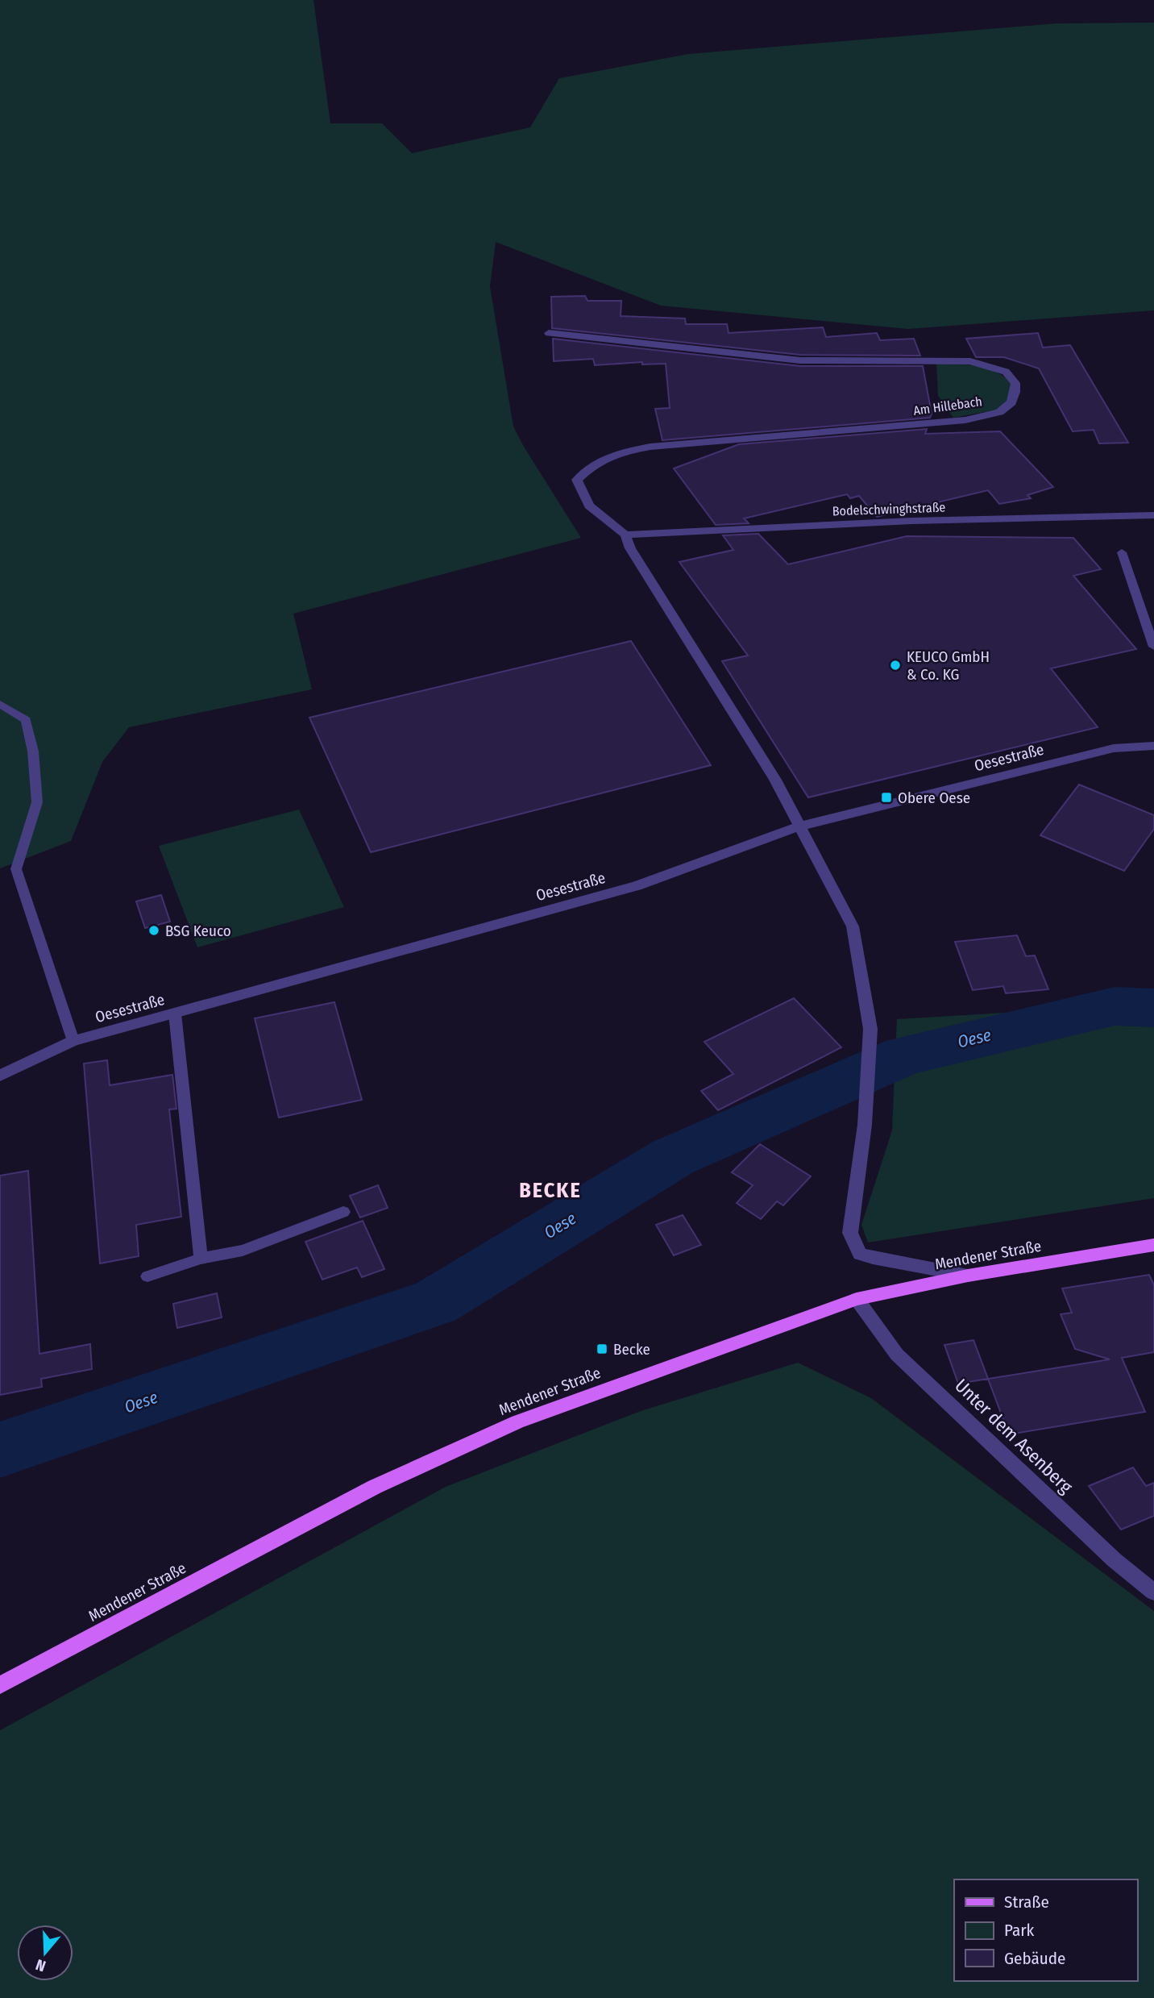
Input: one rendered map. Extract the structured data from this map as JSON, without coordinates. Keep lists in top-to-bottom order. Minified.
{"streets":{"main road":["Mendener Straße"],"street":["Am Hillebach","Bodelschwinghstraße","Oesestraße","Unter dem Asenberg"]},"crossings":[["Am Hillebach","Bodelschwinghstraße"],["Mendener Straße","Unter dem Asenberg"]],"districts":["BECKE"],"water":["Oese"],"places":{"other":["KEUCO GmbH & Co. KG","BSG Keuco"],"transit":["Obere Oese","Becke"]},"legend":["Straße","Park","Gebäude"],"north":"bottom"}
